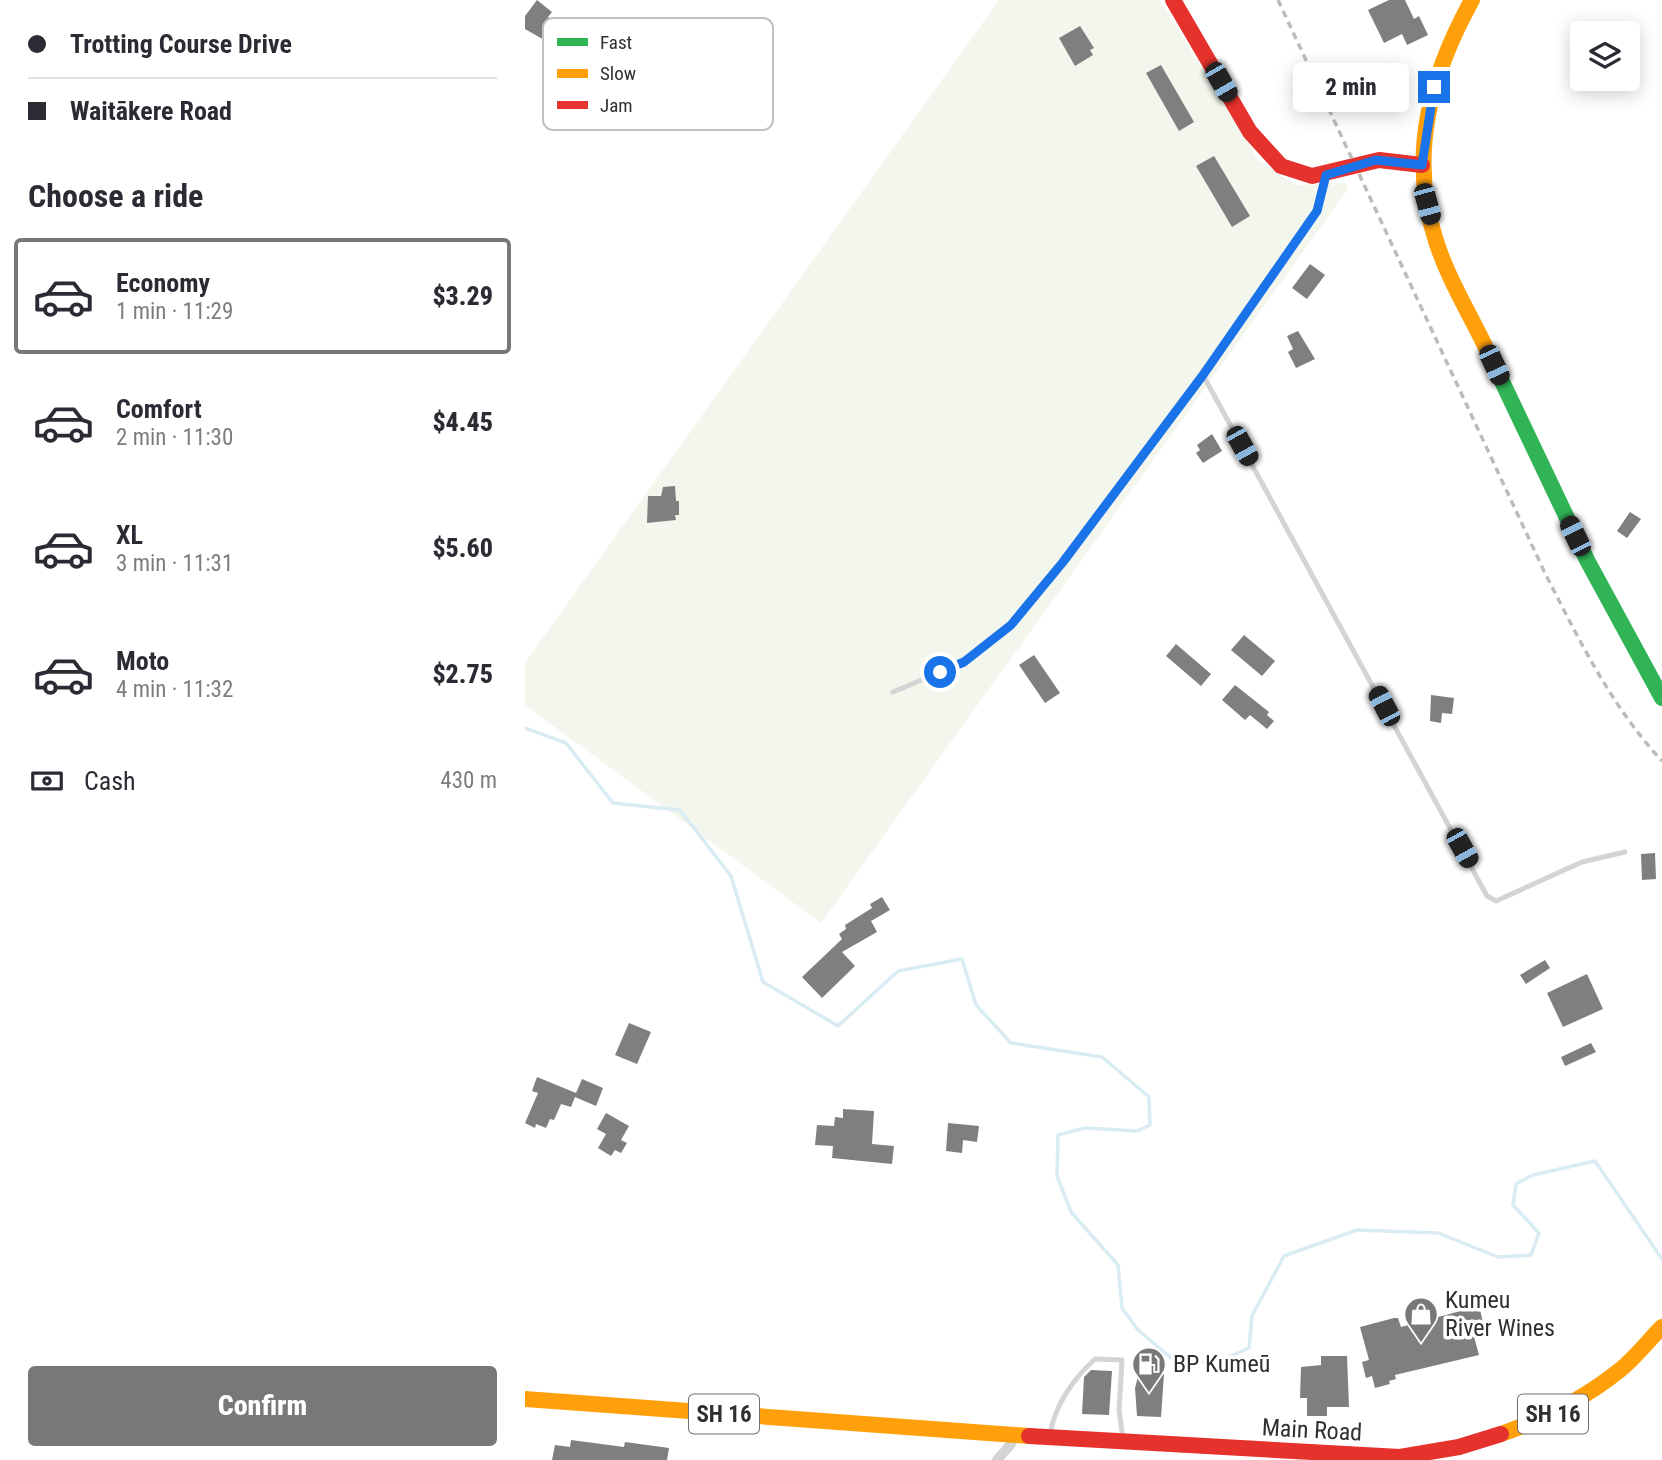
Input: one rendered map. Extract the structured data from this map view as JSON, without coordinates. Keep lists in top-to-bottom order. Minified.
{"streets":{"main road":["SH 16","Main Road"]},"places":{"shop":["Kumeu River Wines"],"fuel station":["BP Kumeū"]},"legend":["Fast","Slow","Jam"],"page":{"banner":["Trotting Course Drive","Waitākere Road"],"bubble":"2 min","heading":"Choose a ride","list":[{"name":"Economy","note":"1 min · 11:29","value":"$3.29"},{"name":"Comfort","note":"2 min · 11:30","value":"$4.45"},{"name":"XL","note":"3 min · 11:31","value":"$5.60"},{"name":"Moto","note":"4 min · 11:32","value":"$2.75"}],"pay":["Cash","430 m"],"buttons":"Confirm"}}
